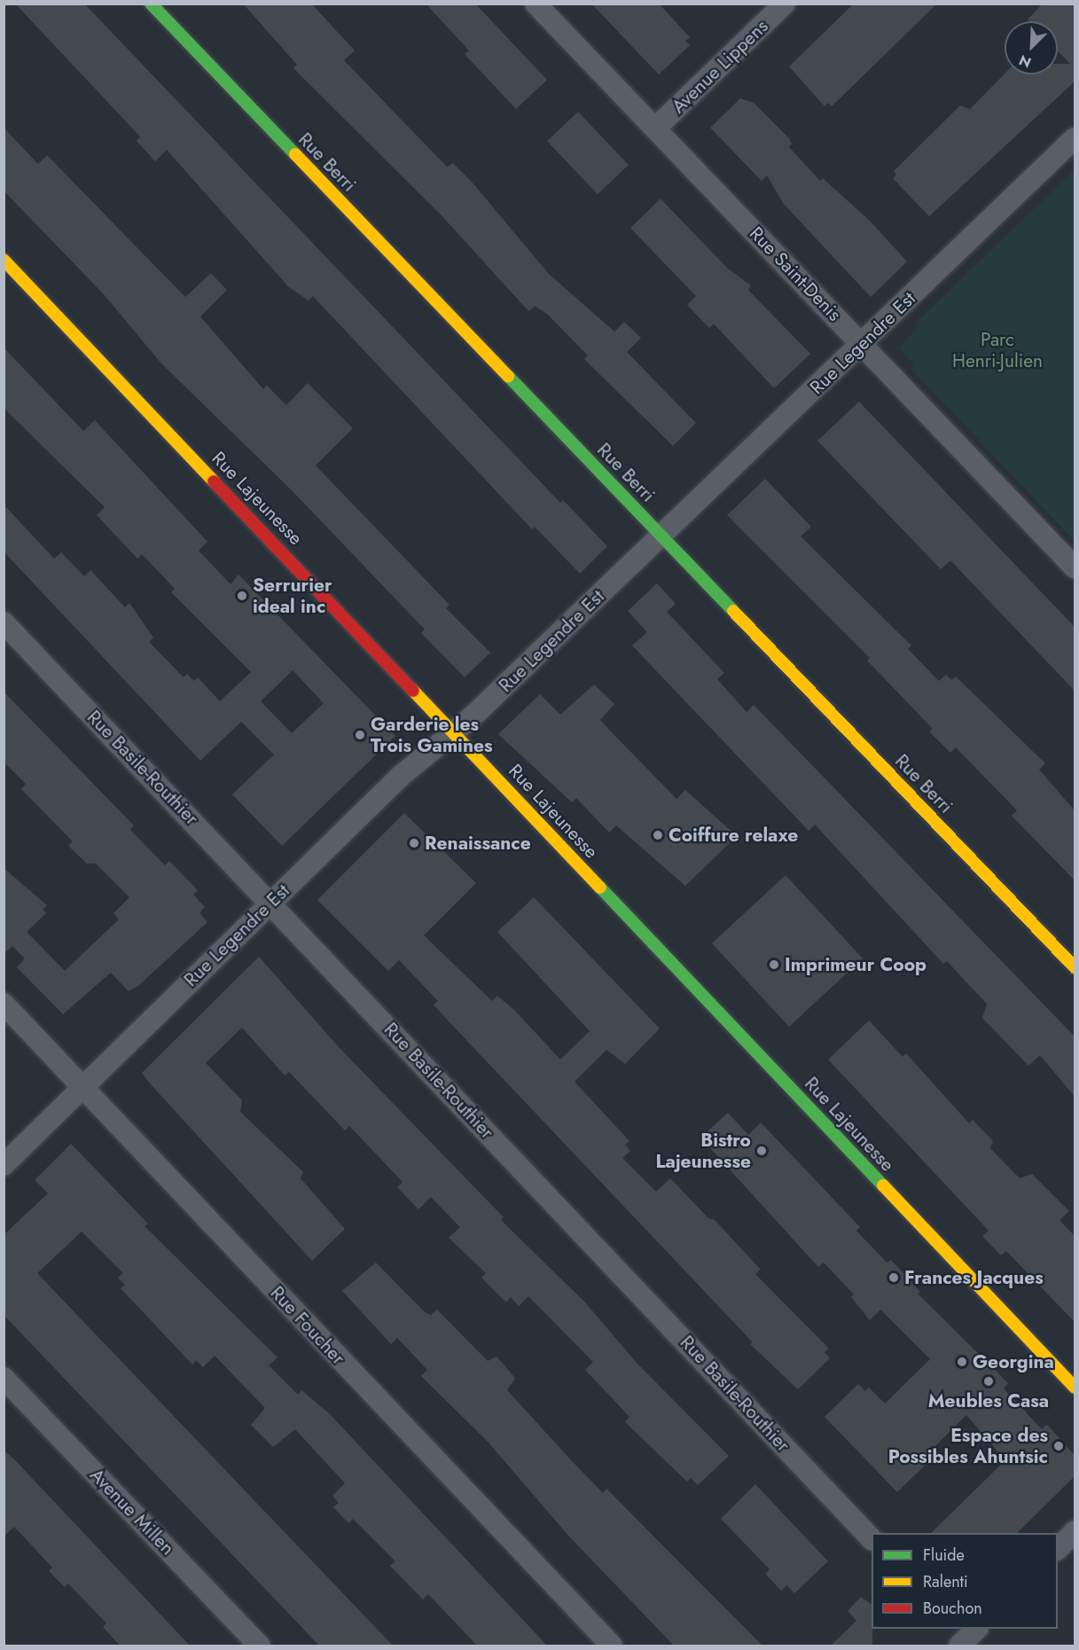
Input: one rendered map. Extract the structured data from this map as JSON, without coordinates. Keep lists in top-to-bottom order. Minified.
{"streets":{"main road":["Rue Berri","Rue Lajeunesse"],"street":["Avenue Lippens","Rue Saint-Denis","Rue Legendre Est","Rue Basile-Routhier","Rue Foucher","Avenue Millen"]},"crossings":[["Avenue Lippens","Rue Saint-Denis"],["Rue Berri","Rue Legendre Est"],["Rue Saint-Denis","Rue Legendre Est"],["Rue Legendre Est","Rue Lajeunesse"],["Rue Legendre Est","Rue Basile-Routhier"],["Rue Legendre Est","Rue Foucher"]],"parks":["Parc Henri-Julien"],"places":["Serrurier ideal inc","Garderie les Trois Gamines","Coiffure relaxe","Renaissance","Imprimeur Coop","Bistro Lajeunesse","Frances Jacques","Georgina","Meubles Casa","Espace des Possibles Ahuntsic"],"legend":["Fluide","Ralenti","Bouchon"],"north":"bottom left"}
